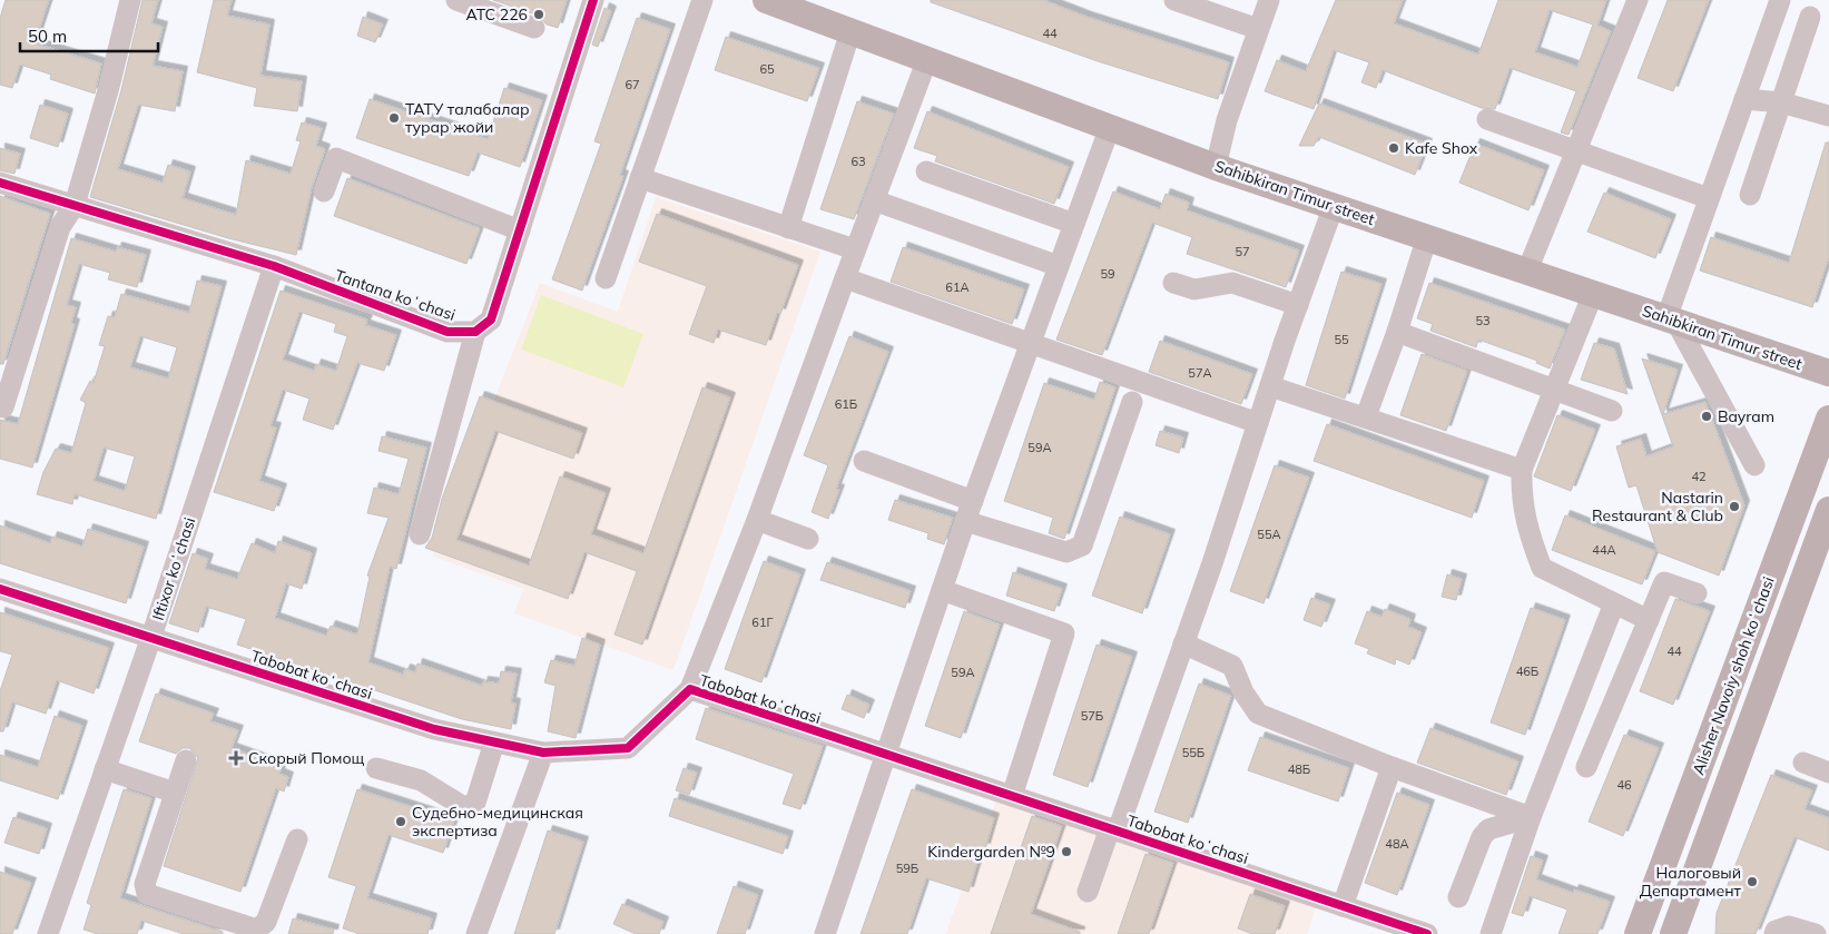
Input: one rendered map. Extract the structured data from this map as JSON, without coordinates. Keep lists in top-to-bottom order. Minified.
{"streets":{"main road":["Sahibkiran Timur street","Alisher Navoiy shoh koʻchasi"],"street":["Tantana koʻchasi","Iftixor koʻchasi","Tabobat koʻchasi"]},"crossings":[["Tantana koʻchasi","Iftixor koʻchasi"],["Iftixor koʻchasi","Tabobat koʻchasi"]],"places":{"other":["АТС 226","ТАТУ талабалар турар жойи","Kafe Shox","Bayram","Nastarin Restaurant & Club","Судебно-медицинская экспертиза","Kindergarden №9","Налоговый Департамент"],"health":["Скорый Помощ"]},"house_numbers":["44","65","67","63","57","59","61А","53","55","57А","61Б","59А","42","55А","44А","61Г","44","46Б","59А","57Б","55Б","48Б","46","48А","59Б"],"scale_bar":"50 m"}
